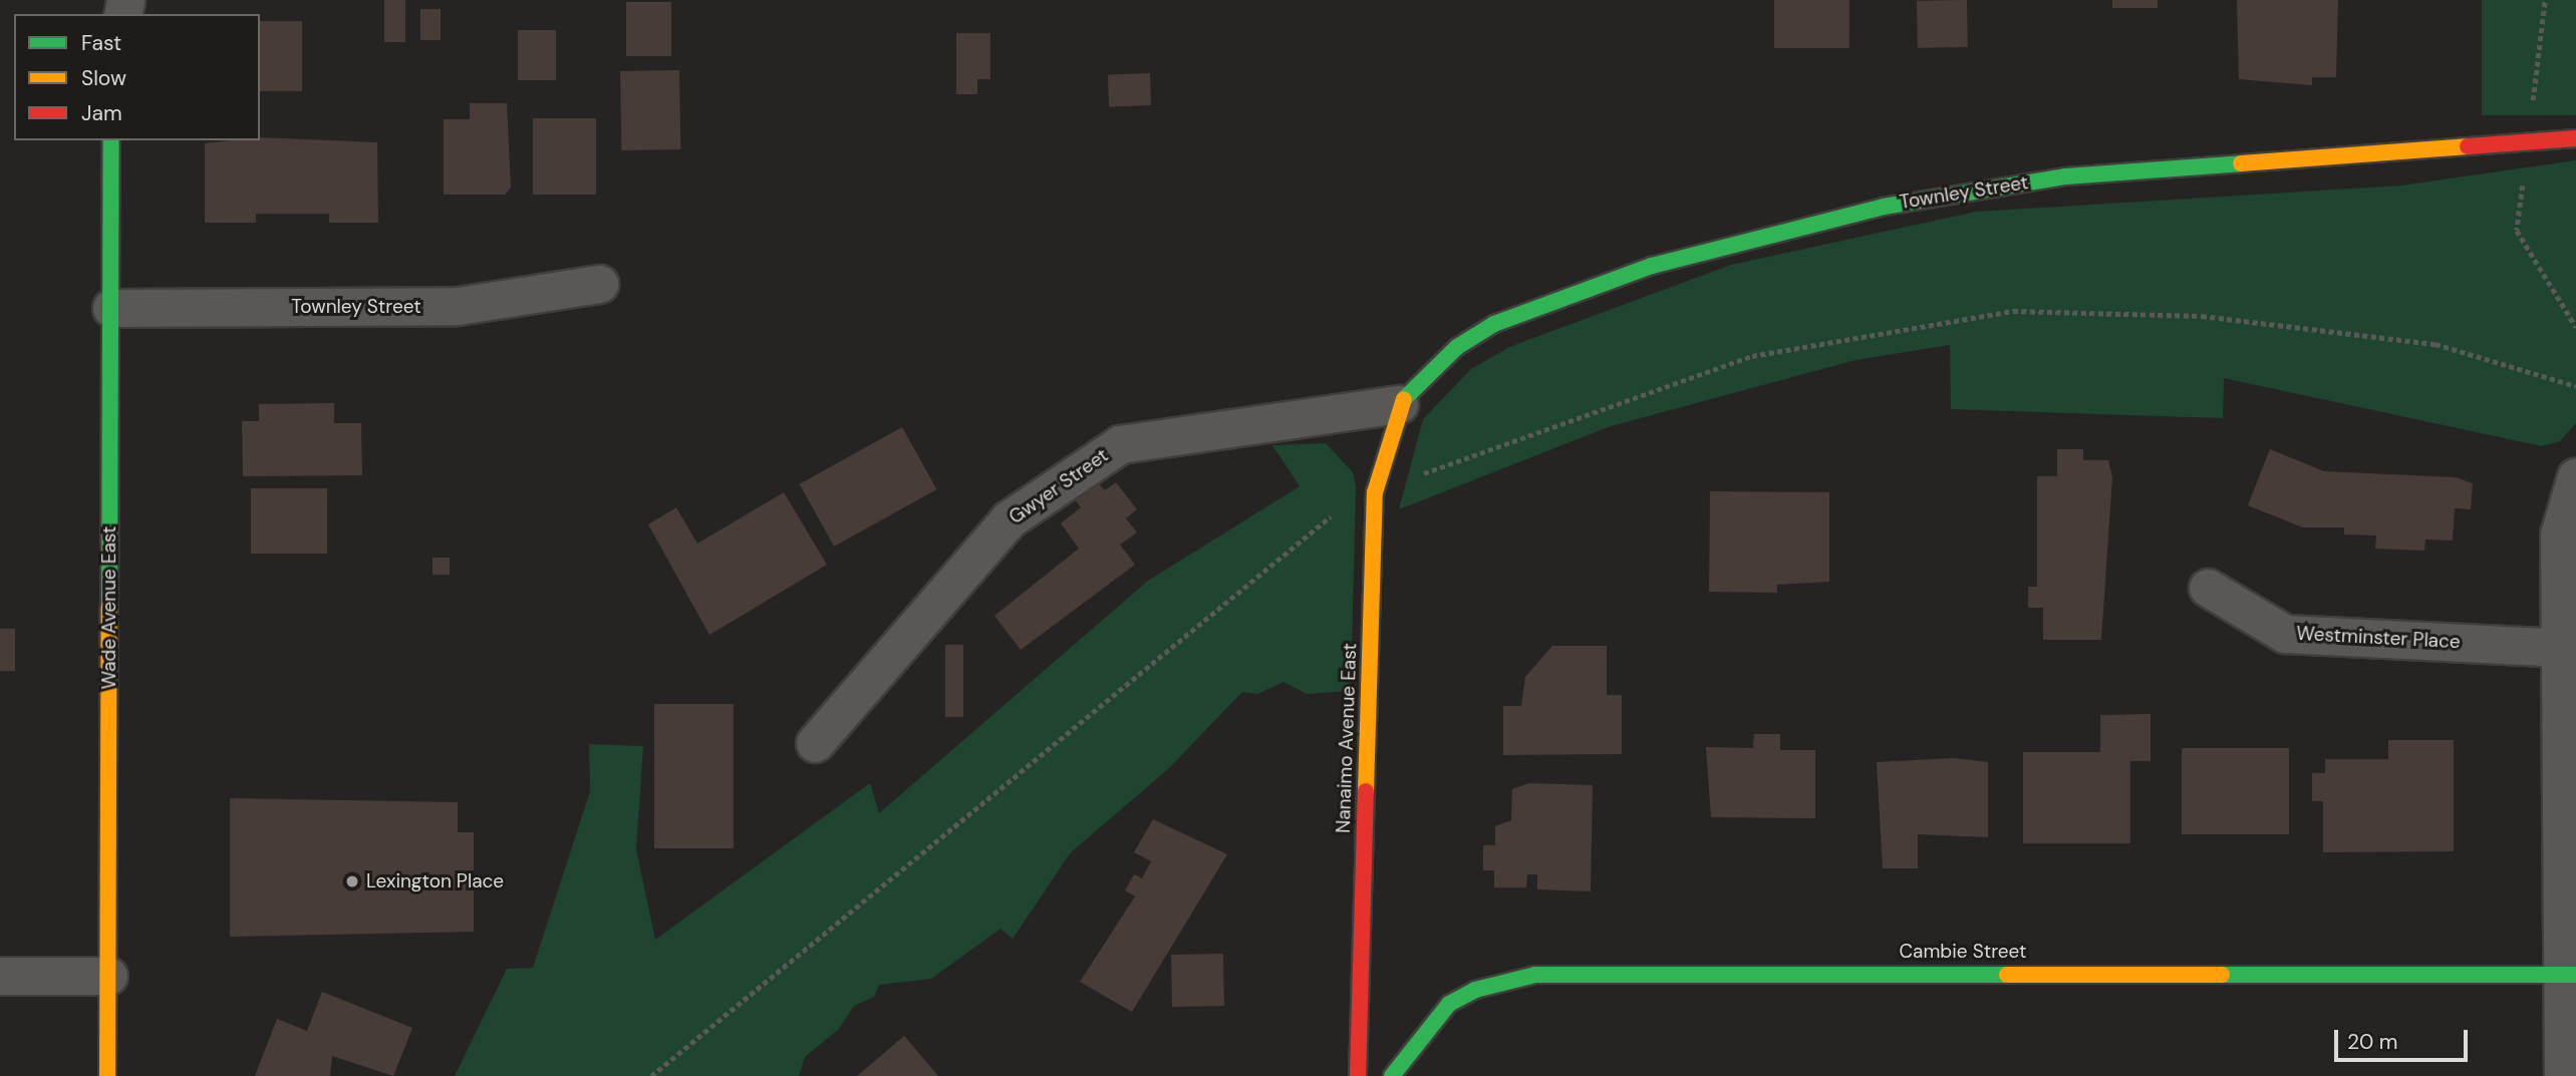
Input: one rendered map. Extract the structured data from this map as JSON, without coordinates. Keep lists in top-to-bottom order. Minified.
{"streets":{"street":["Townley Street","Gwyer Street","Wade Avenue East","Westminster Place","Nanaimo Avenue East","Cambie Street"]},"crossings":[["Townley Street","Gwyer Street"],["Townley Street","Wade Avenue East"],["Townley Street","Nanaimo Avenue East"],["Gwyer Street","Nanaimo Avenue East"]],"places":["Lexington Place"],"legend":["Fast","Slow","Jam"],"scale_bar":"20 m"}
